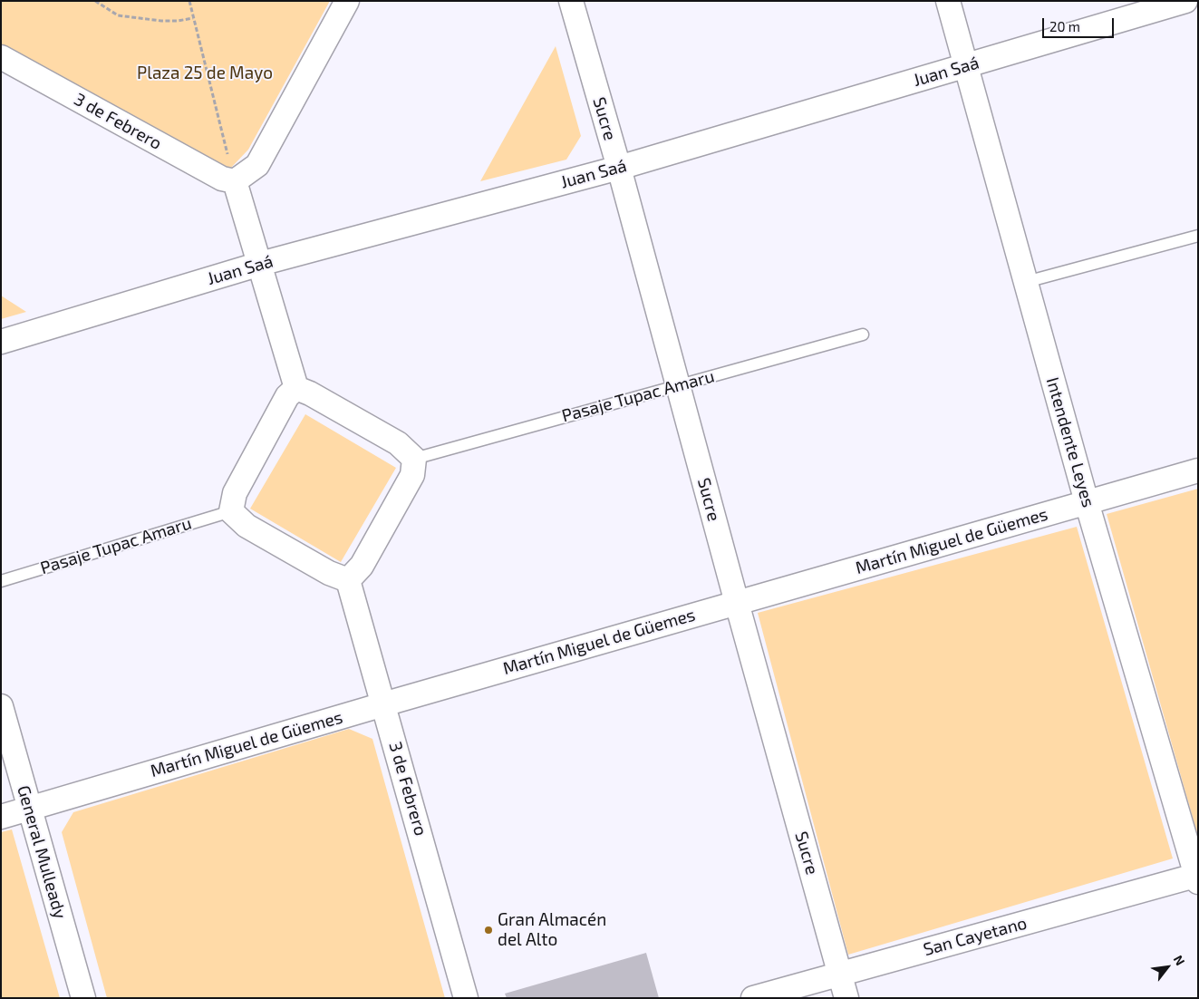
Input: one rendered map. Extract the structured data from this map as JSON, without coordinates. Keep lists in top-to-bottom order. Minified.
{"streets":{"street":["Juan Saá","Sucre","3 de Febrero","Intendente Leyes","Martín Miguel de Güemes","General Mulleady","San Cayetano"],"lane":["Pasaje Tupac Amaru"]},"crossings":[["Juan Saá","Sucre"],["Juan Saá","Intendente Leyes"],["Sucre","Pasaje Tupac Amaru"],["Sucre","Martín Miguel de Güemes"],["Sucre","San Cayetano"],["3 de Febrero","Martín Miguel de Güemes"],["Intendente Leyes","Martín Miguel de Güemes"],["Intendente Leyes","San Cayetano"],["Martín Miguel de Güemes","General Mulleady"]],"parks":["Plaza 25 de Mayo"],"places":["Gran Almacén del Alto"],"scale_bar":"20 m","north":"top right"}
